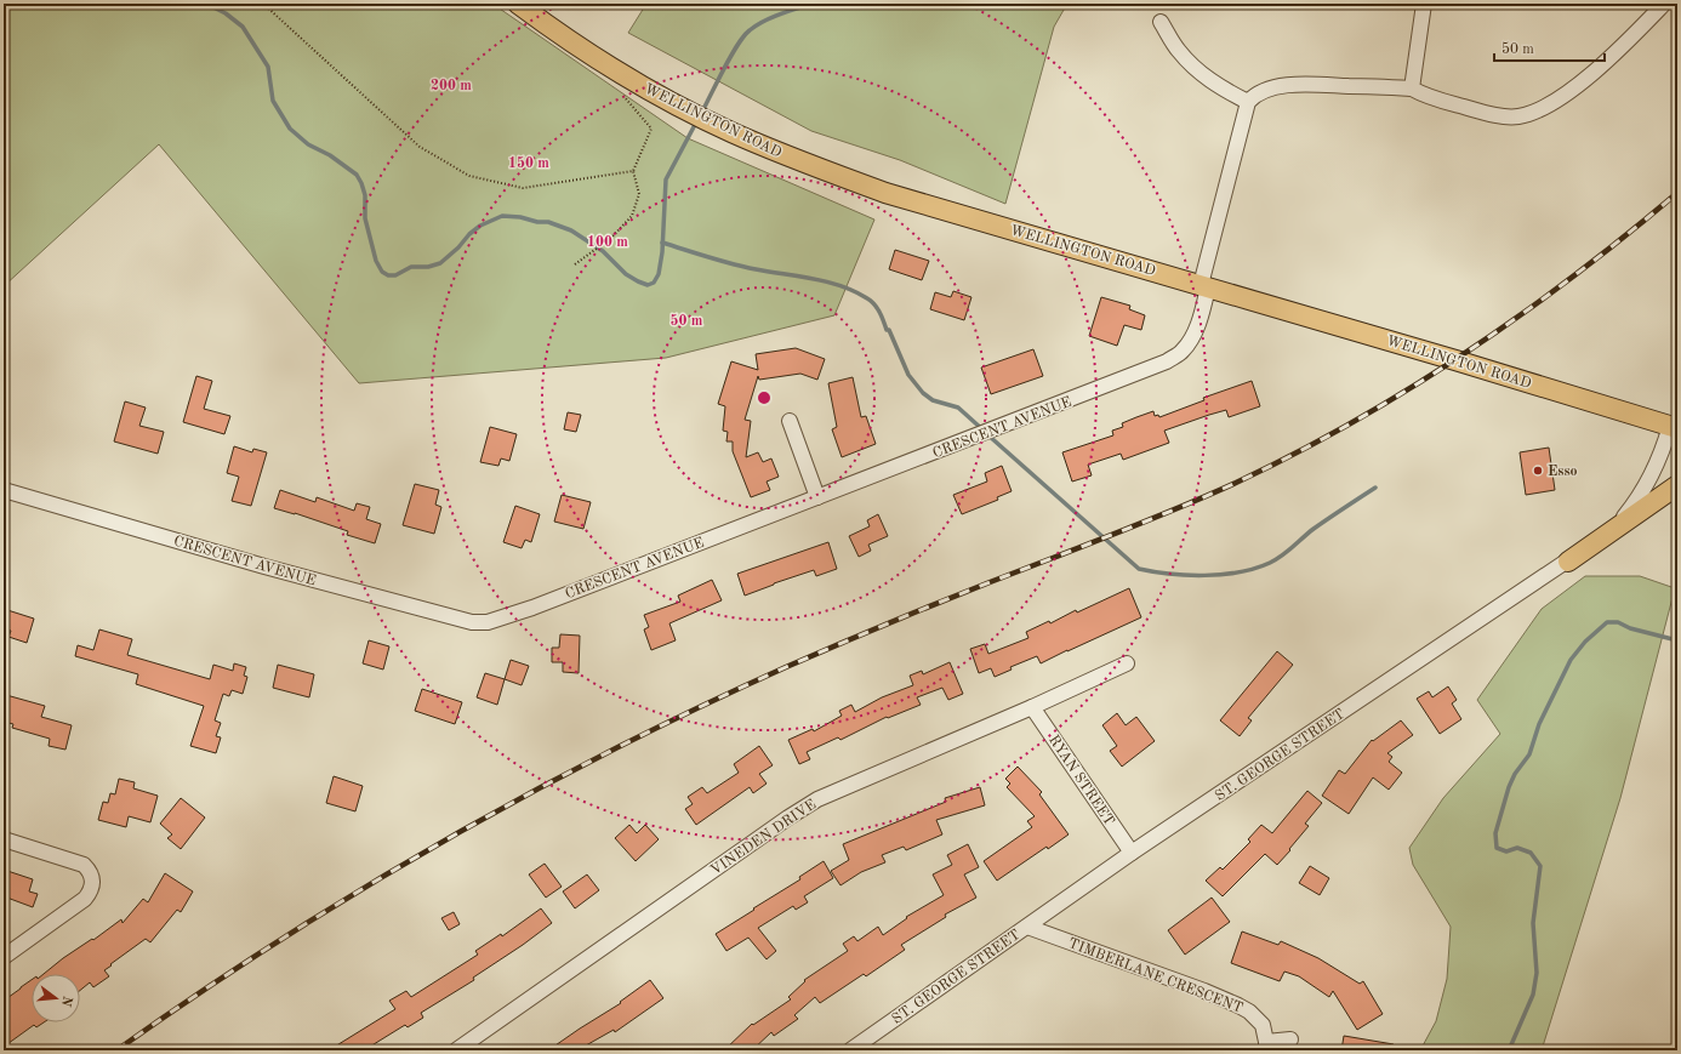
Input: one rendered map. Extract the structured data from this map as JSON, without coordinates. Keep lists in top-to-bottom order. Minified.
{"streets":{"main road":["WELLINGTON ROAD"],"street":["CRESCENT AVENUE","ST. GEORGE STREET","RYAN STREET","VINEDEN DRIVE","TIMBERLANE CRESCENT"]},"crossings":[["WELLINGTON ROAD","CRESCENT AVENUE"],["WELLINGTON ROAD","ST. GEORGE STREET"],["ST. GEORGE STREET","RYAN STREET"],["ST. GEORGE STREET","TIMBERLANE CRESCENT"],["RYAN STREET","VINEDEN DRIVE"]],"places":["Esso"],"scale_bar":"50 m","north":"right","rings":["200 m","150 m","100 m","50 m"]}
